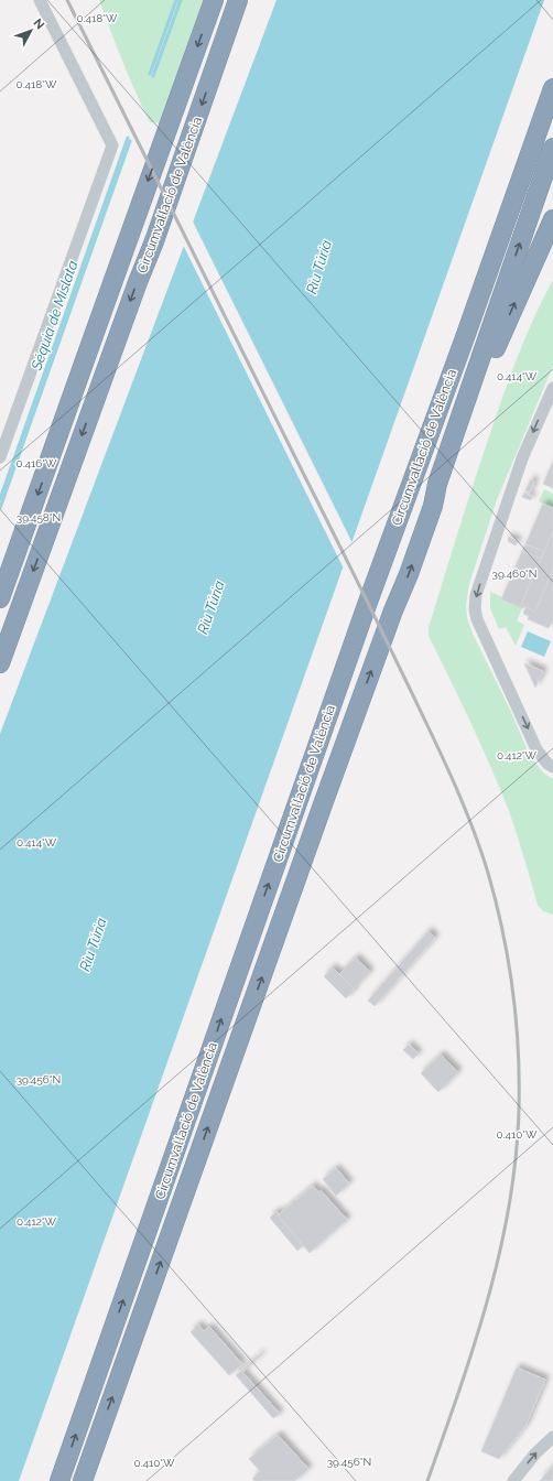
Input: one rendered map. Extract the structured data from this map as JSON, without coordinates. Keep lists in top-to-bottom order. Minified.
{"streets":{"highway":["Circumval·lació de València"]},"water":["Riu Túria","Séquia de Mislata"],"north":"top right","coordinates":["0.418°W","0.414°W","0.416°W","39.458°N","39.460°N","0.412°W","39.456°N","0.410°W"]}
